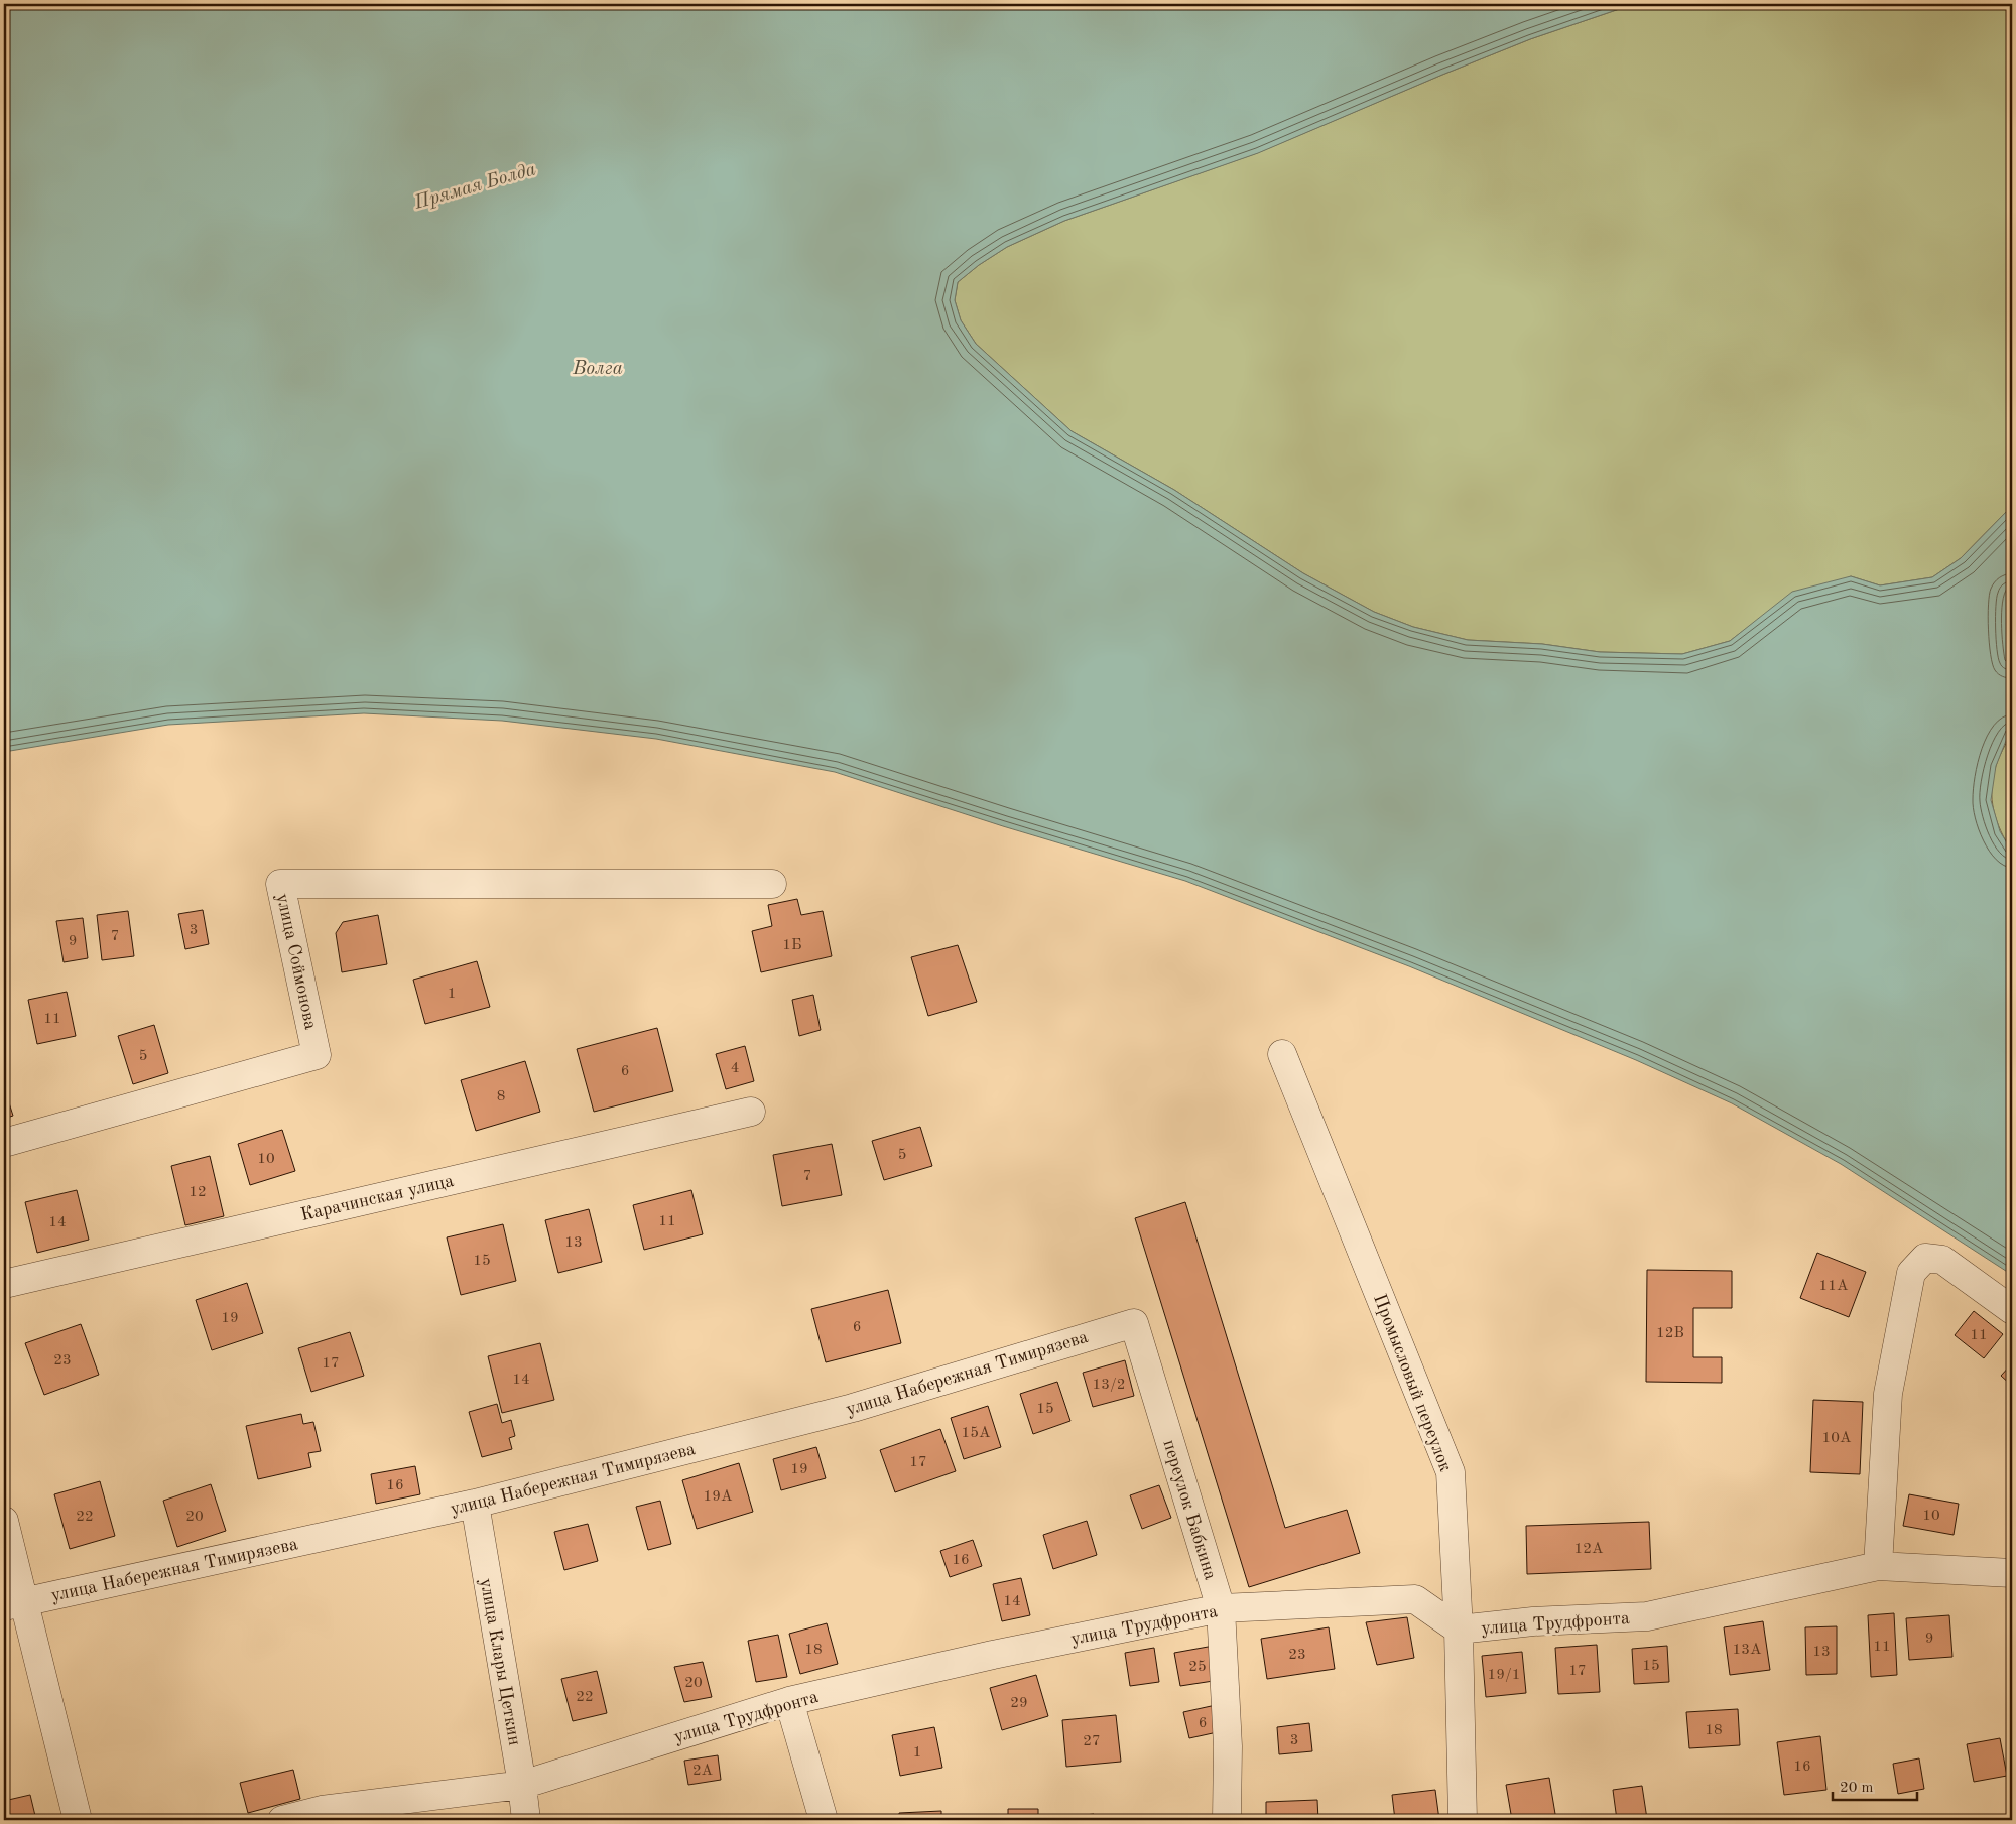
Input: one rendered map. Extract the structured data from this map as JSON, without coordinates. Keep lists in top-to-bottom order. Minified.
{"streets":{"street":["улица Соймонова","Карачинская улица","улица Набережная Тимирязева","Промысловый переулок","переулок Бабкина","улица Трудфронта","улица Клары Цеткин"]},"crossings":[["улица Набережная Тимирязева","переулок Бабкина"],["улица Набережная Тимирязева","улица Клары Цеткин"],["Промысловый переулок","улица Трудфронта"],["переулок Бабкина","улица Трудфронта"],["улица Трудфронта","улица Клары Цеткин"]],"water":["Прямая Болда","Волга"],"house_numbers":["3","7","9","1Б","1","11","5","4","6","8","5","10","7","12","11","14","13","15","11А","19","6","12В","11","23","17","14","13/2","15","15А","10А","17","19","16","19А","10","22","20","12А","16","14","9","11","18","13А","13","23","15","25","17","19/1","20","22","29","6","18","3","27","1","16","2А"],"scale_bar":"20 m"}
